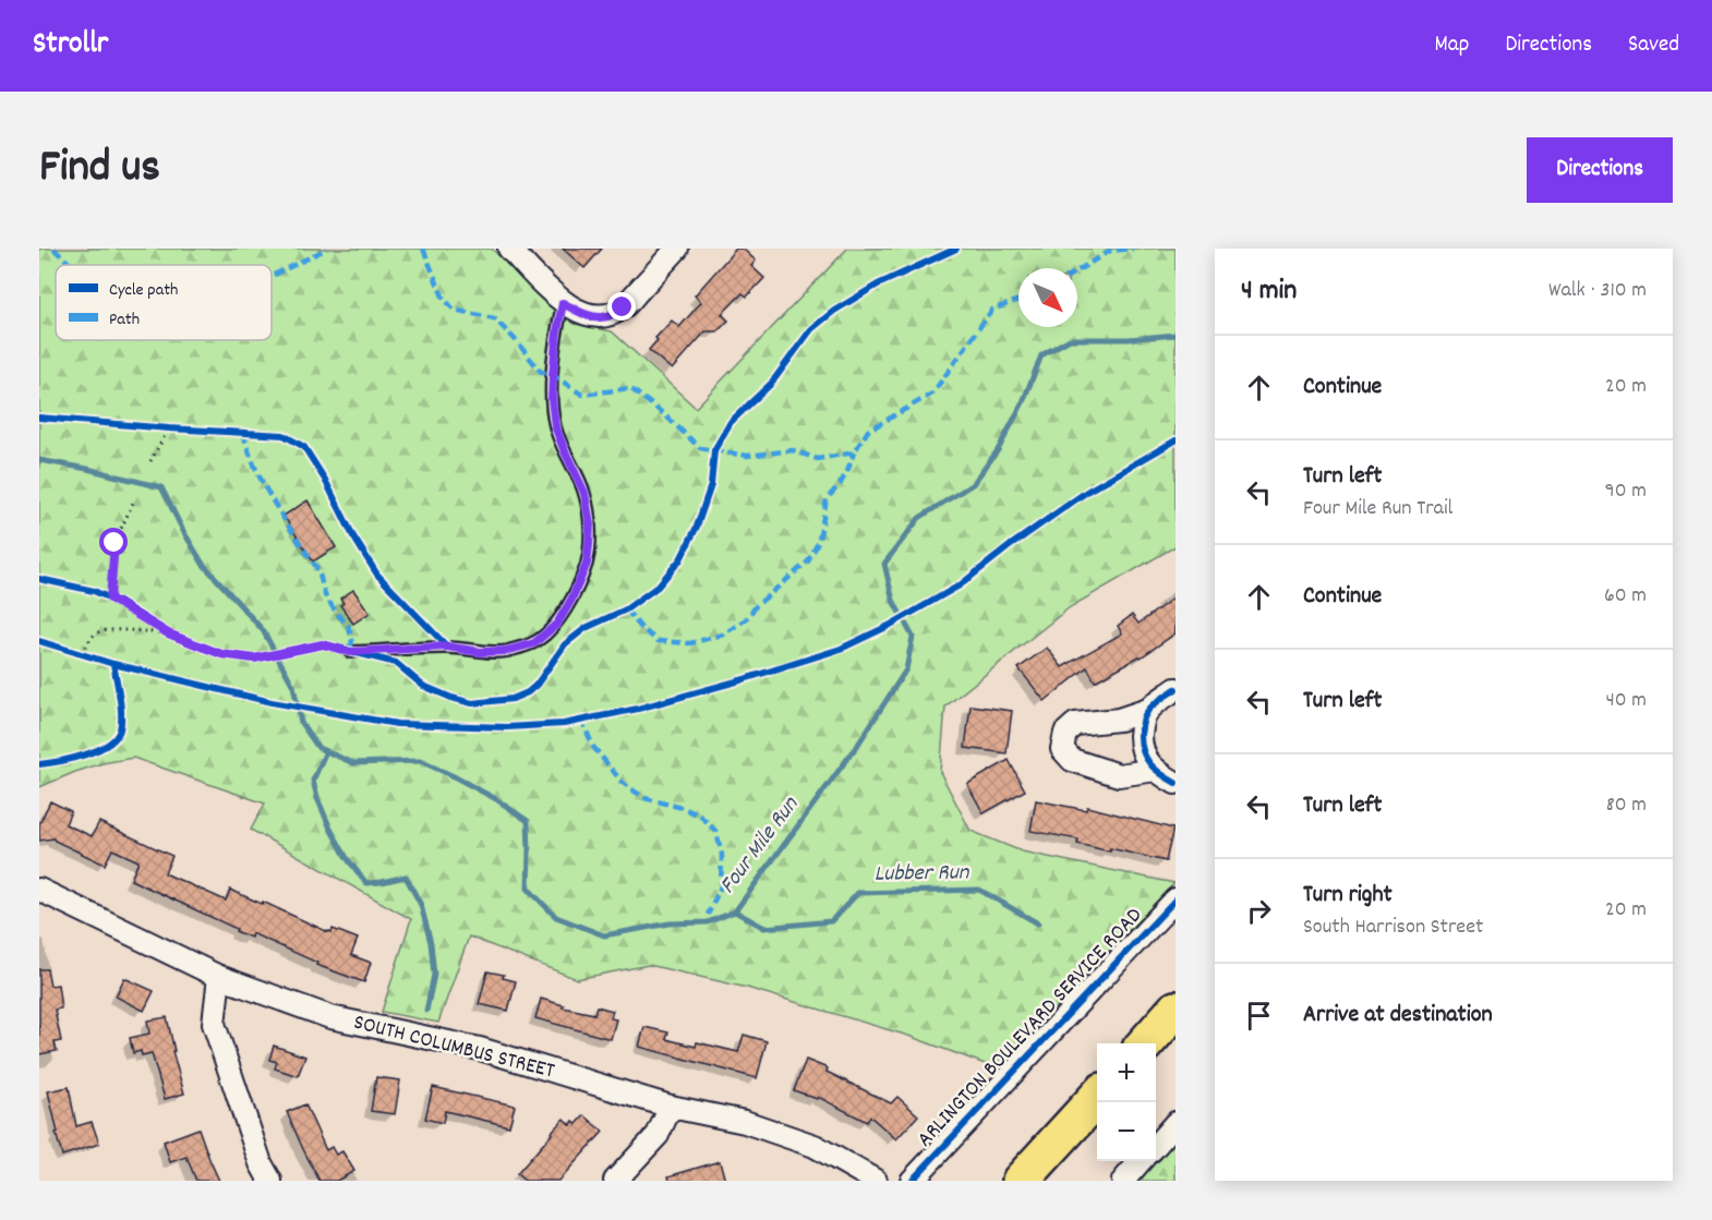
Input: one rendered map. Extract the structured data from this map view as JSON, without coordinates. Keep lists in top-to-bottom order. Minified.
{"streets":{"street":["ARLINGTON BOULEVARD SERVICE ROAD","SOUTH COLUMBUS STREET"]},"water":["Four Mile Run","Lubber Run"],"legend":["Cycle path","Path"],"north":"bottom right","page":{"header":"Strollr","nav":["Map","Directions","Saved"],"title":"Find us","buttons":"Directions","heading":["4 min","Walk · 310 m"],"list":[["Continue","20 m"],["Turn left","Four Mile Run Trail","90 m"],["Continue","60 m"],["Turn left","40 m"],["Turn left","80 m"],["Turn right","South Harrison Street","20 m"],"Arrive at destination"],"map_buttons":["+","−"]}}
